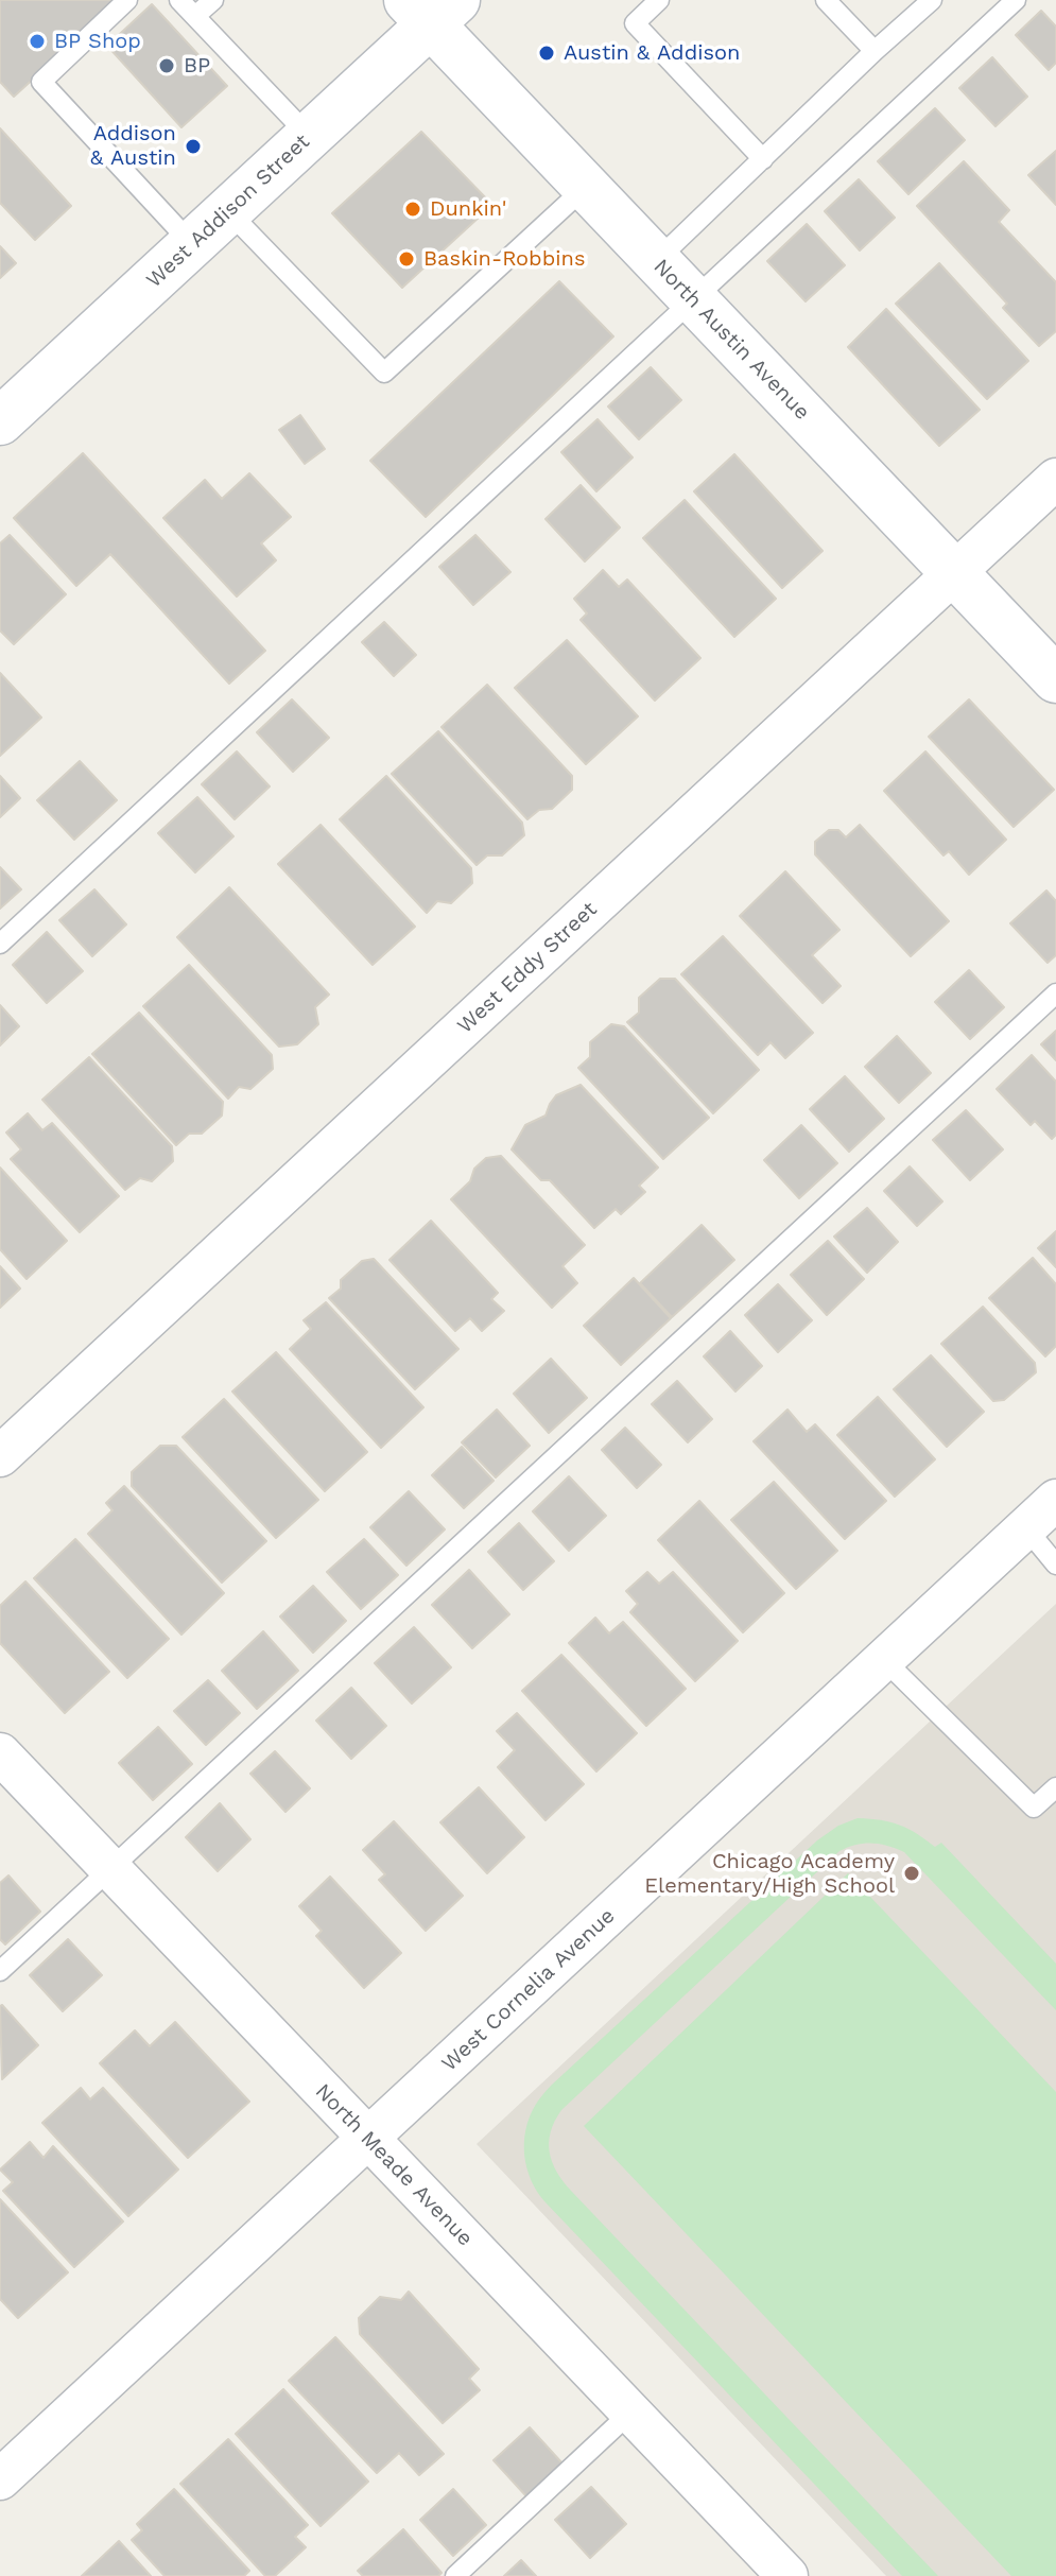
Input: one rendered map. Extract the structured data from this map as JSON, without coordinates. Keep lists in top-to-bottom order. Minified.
{"streets":{"street":["West Addison Street","North Austin Avenue","West Eddy Street","West Cornelia Avenue","North Meade Avenue"]},"crossings":[["West Addison Street","North Austin Avenue"],["North Austin Avenue","West Eddy Street"],["West Cornelia Avenue","North Meade Avenue"]],"places":["BP Shop","Austin & Addison","BP","Addison & Austin","Dunkin'","Baskin-Robbins","Chicago Academy Elementary/High School"]}
